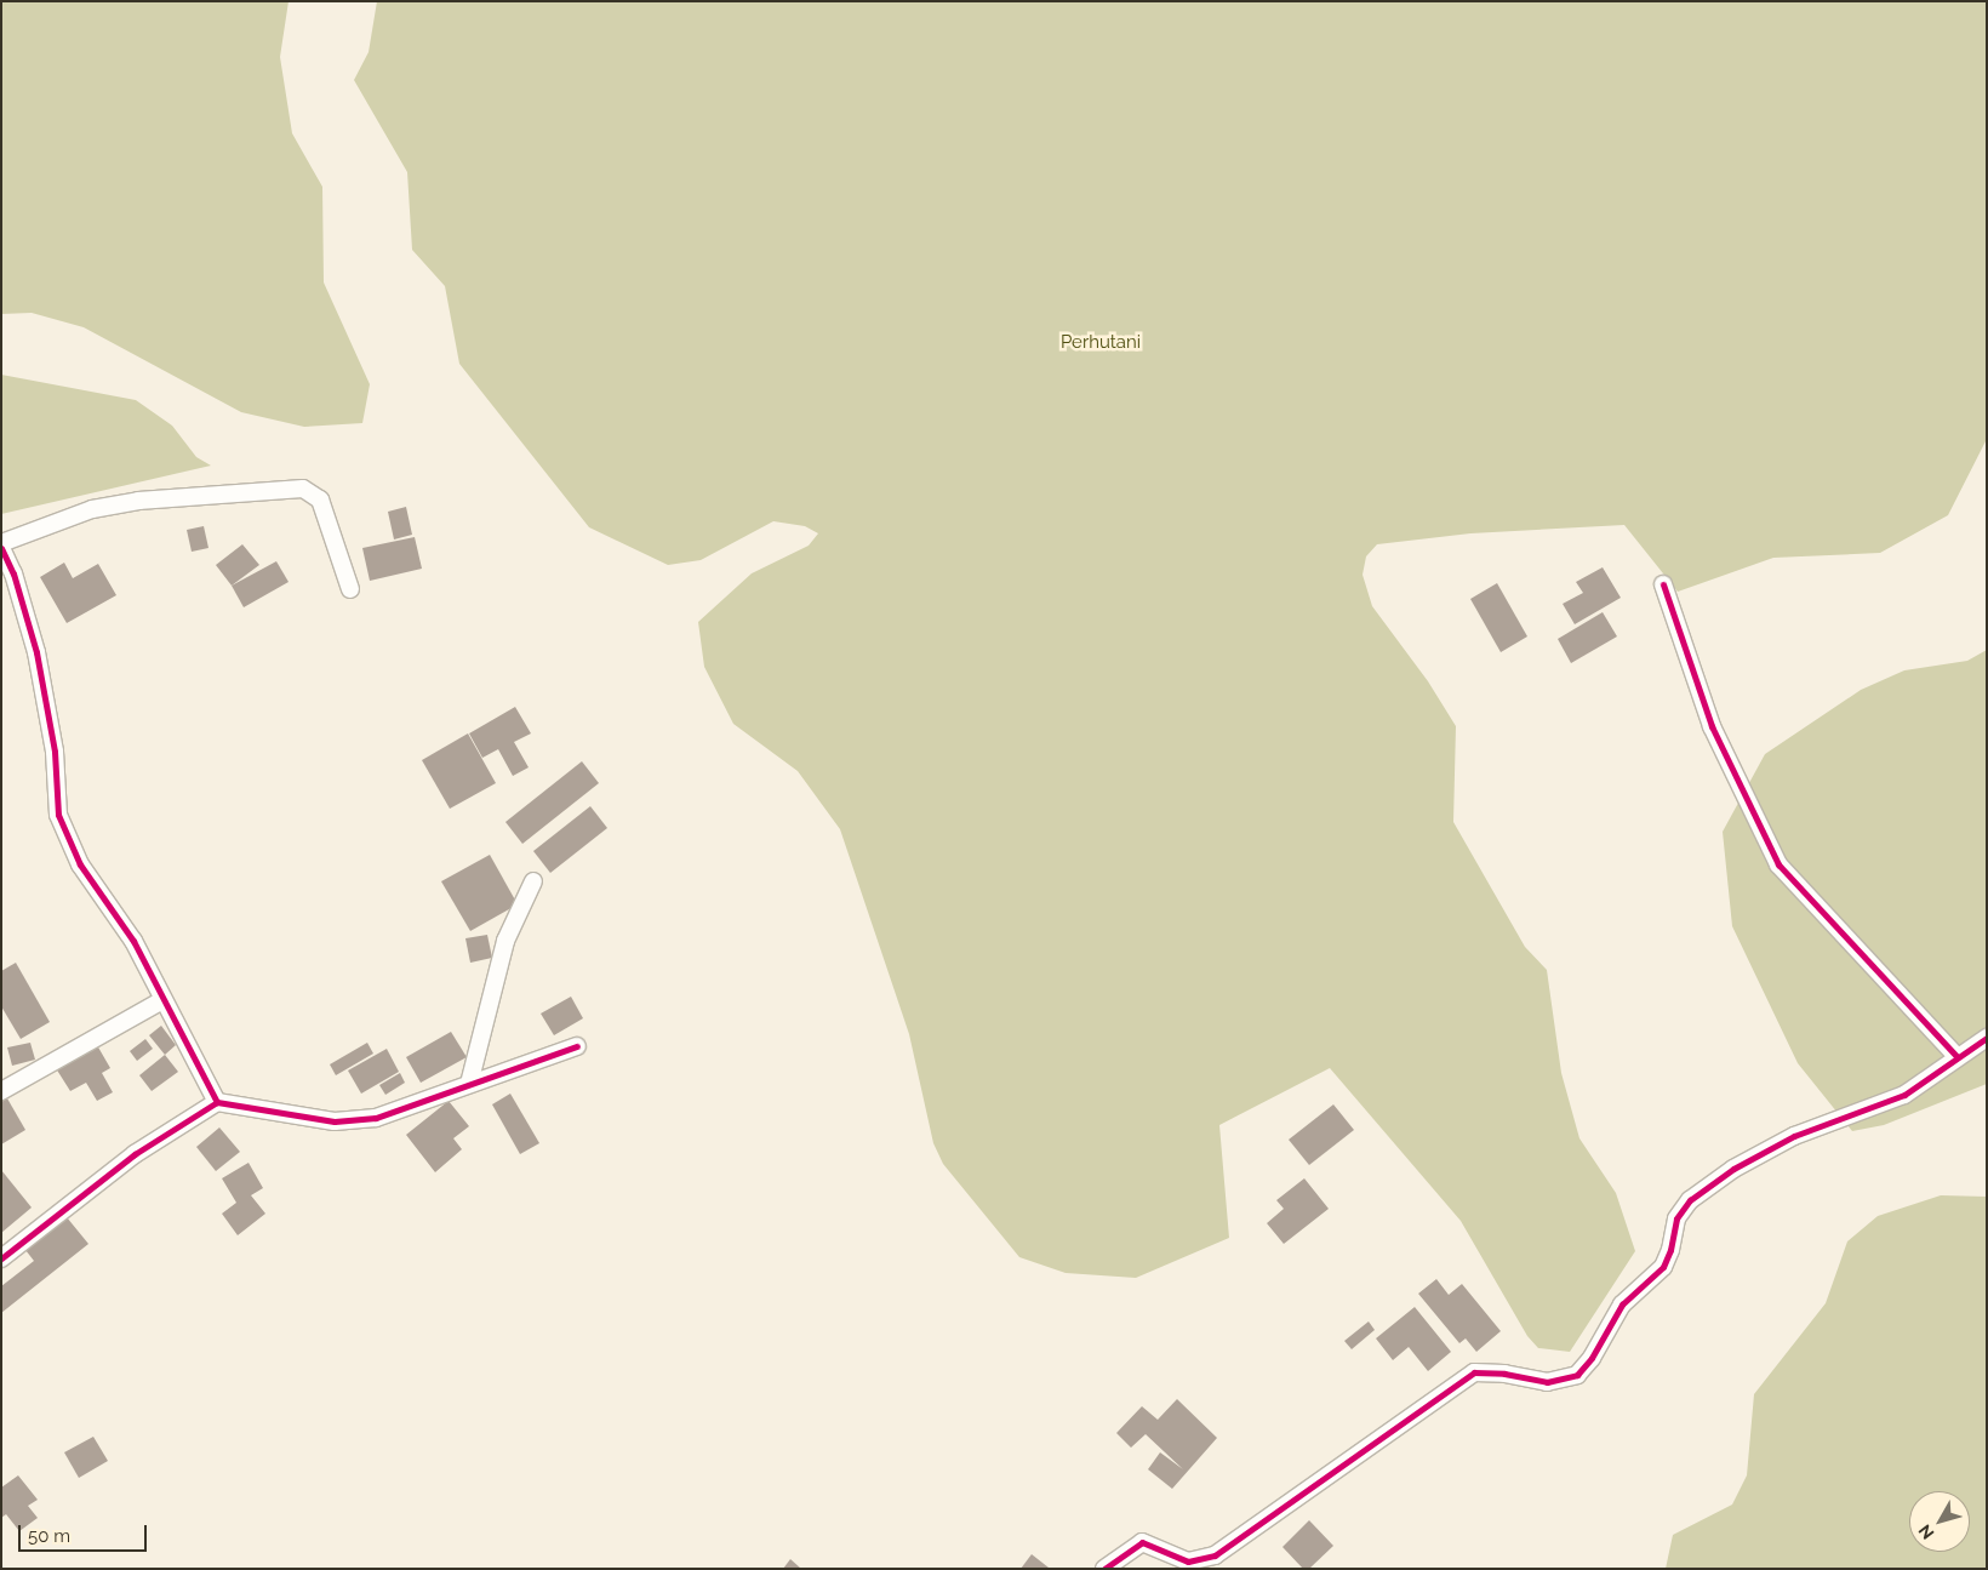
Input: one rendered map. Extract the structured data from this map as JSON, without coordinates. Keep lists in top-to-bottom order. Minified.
{"parks":["Perhutani"],"scale_bar":"50 m","north":"bottom left"}
